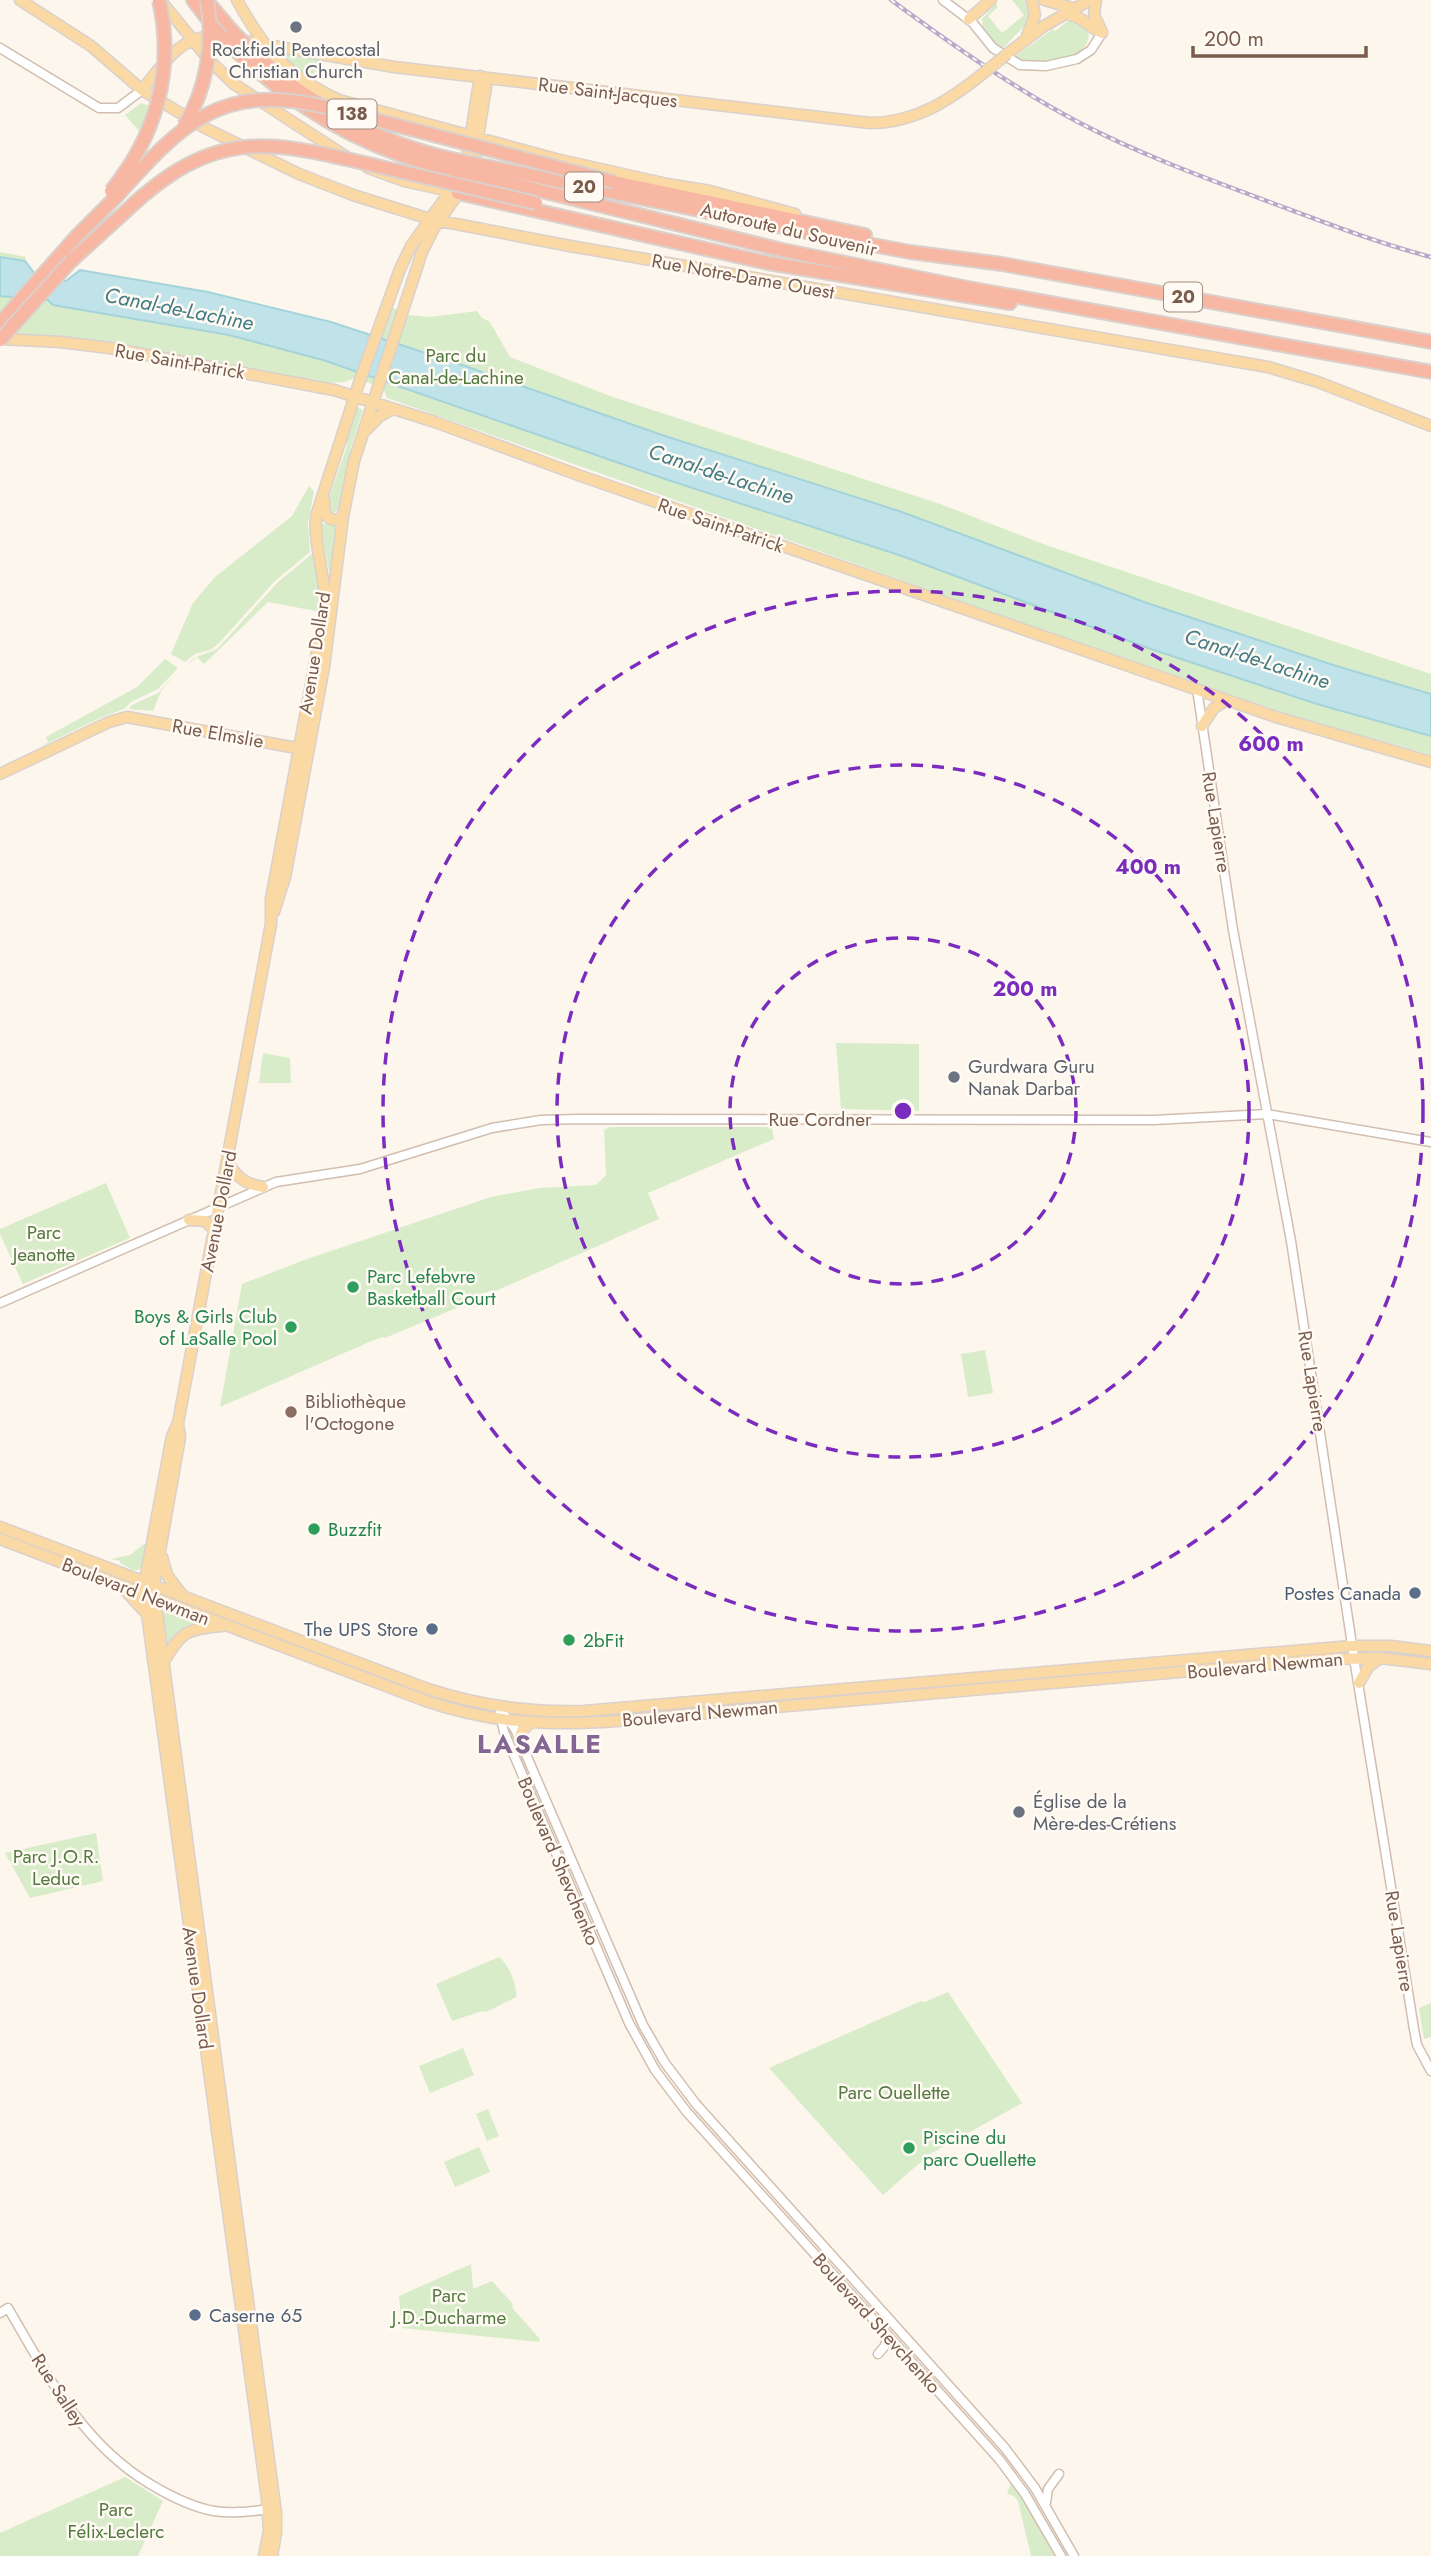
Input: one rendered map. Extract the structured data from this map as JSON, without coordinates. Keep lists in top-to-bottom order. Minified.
{"streets":{"highway":["138","20","Autoroute du Souvenir"],"main road":["Rue Saint-Jacques","Rue Notre-Dame Ouest","Rue Saint-Patrick","Avenue Dollard","Rue Elmslie","Boulevard Newman"],"street":["Rue Lapierre","Rue Cordner","Boulevard Shevchenko","Rue Salley"]},"crossings":[["138","Autoroute du Souvenir"],["138","Rue Saint-Patrick"],["Rue Notre-Dame Ouest","Avenue Dollard"],["Rue Saint-Patrick","Avenue Dollard"],["Rue Saint-Patrick","Rue Lapierre"],["Avenue Dollard","Rue Elmslie"],["Avenue Dollard","Rue Cordner"],["Avenue Dollard","Boulevard Newman"],["Avenue Dollard","Rue Salley"],["Rue Lapierre","Rue Cordner"],["Rue Lapierre","Boulevard Newman"],["Boulevard Newman","Boulevard Shevchenko"]],"districts":["LASALLE"],"water":["Canal-de-Lachine"],"parks":["Parc du Canal-de-Lachine","Parc Jeanotte","Parc J.O.R. Leduc","Parc Ouellette","Parc J.D.-Ducharme","Parc Félix-Leclerc"],"places":["Rockfield Pentecostal Christian Church","Gurdwara Guru Nanak Darbar","Parc Lefebvre Basketball Court","Boys & Girls Club of LaSalle Pool","Bibliothèque l'Octogone","Buzzfit","Postes Canada","The UPS Store","2bFit","Église de la Mère-des-Crétiens","Piscine du parc Ouellette","Caserne 65"],"scale_bar":"200 m","rings":["600 m","400 m","200 m"]}
